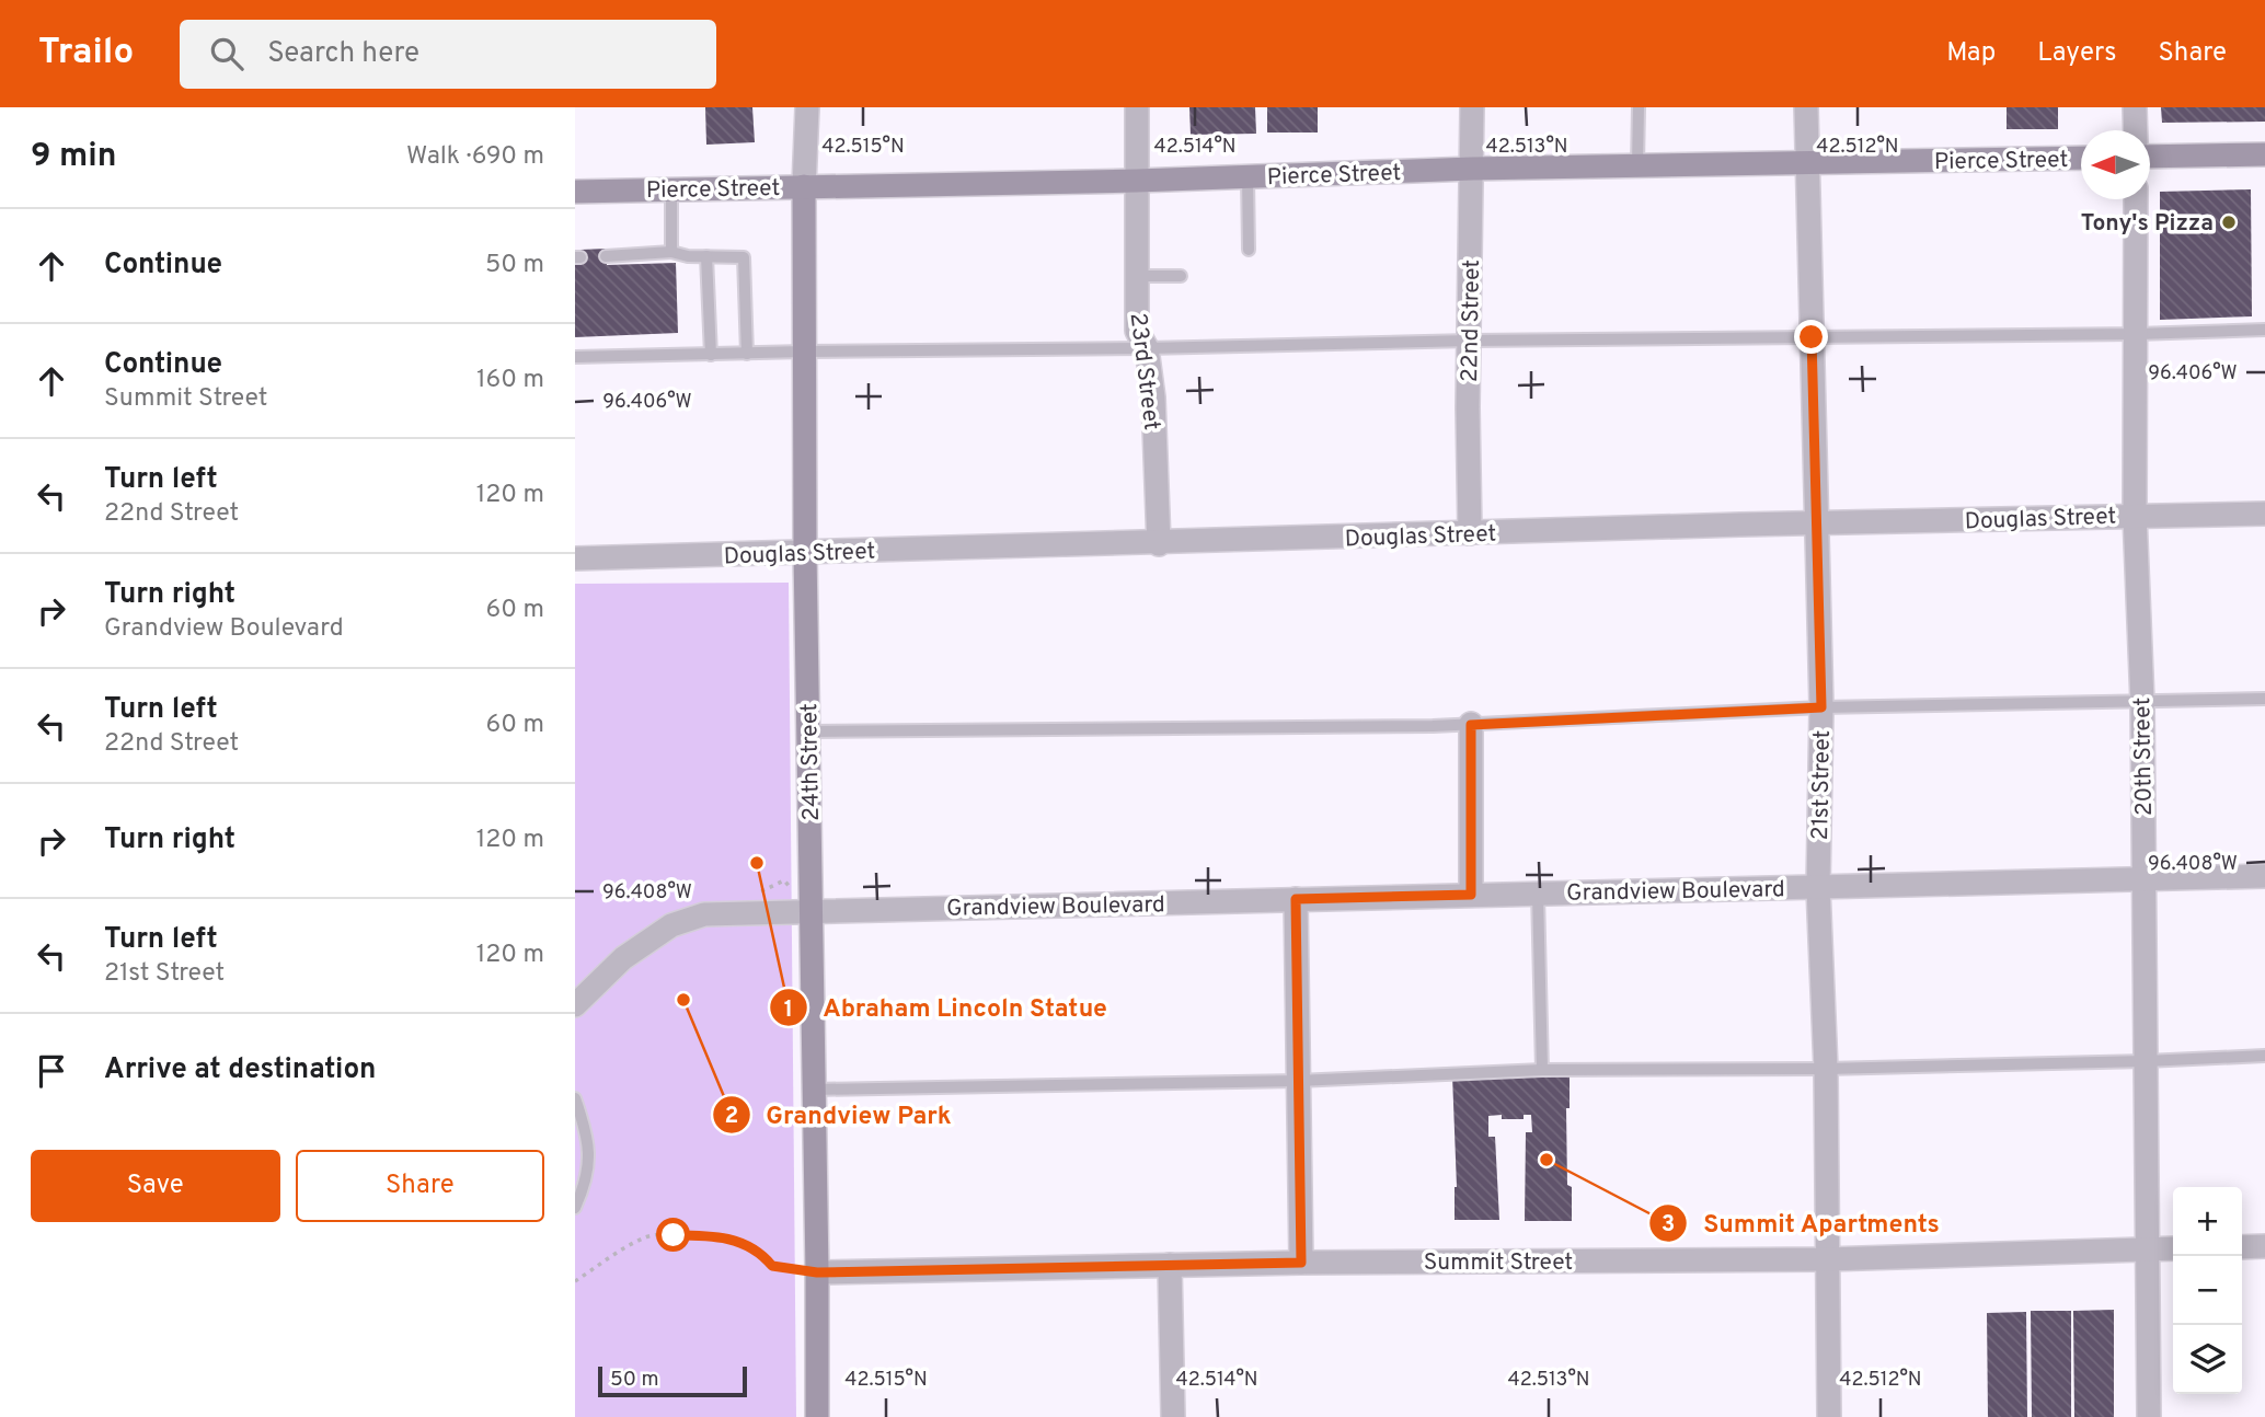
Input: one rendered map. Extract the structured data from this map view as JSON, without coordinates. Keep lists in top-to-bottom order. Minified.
{"streets":{"main road":["Pierce Street","24th Street"],"street":["22nd Street","23rd Street","Douglas Street","20th Street","21st Street","Grandview Boulevard","Summit Street"]},"crossings":[["Pierce Street","22nd Street"],["Pierce Street","23rd Street"],["Pierce Street","24th Street"],["Pierce Street","21st Street"],["22nd Street","Douglas Street"],["23rd Street","Douglas Street"],["Douglas Street","20th Street"],["Douglas Street","24th Street"],["Douglas Street","21st Street"],["20th Street","Grandview Boulevard"],["20th Street","Summit Street"],["24th Street","Grandview Boulevard"],["24th Street","Summit Street"],["21st Street","Grandview Boulevard"],["21st Street","Summit Street"]],"places":["Tony's Pizza","Abraham Lincoln Statue","Grandview Park","Summit Apartments"],"scale_bar":"50 m","north":"left","page":{"header":"Trailo","search":"Search here","nav":["Map","Layers","Share"],"heading":["9 min","Walk · 690 m"],"list":[["Continue","50 m"],["Continue","Summit Street","160 m"],["Turn left","22nd Street","120 m"],["Turn right","Grandview Boulevard","60 m"],["Turn left","22nd Street","60 m"],["Turn right","120 m"],["Turn left","21st Street","120 m"],"Arrive at destination"],"buttons":["Save","Share"],"map_buttons":["+","−"],"scale":"50 m"},"coordinates":["42.515°N","42.514°N","42.513°N","42.512°N","96.406°W","96.408°W"]}
